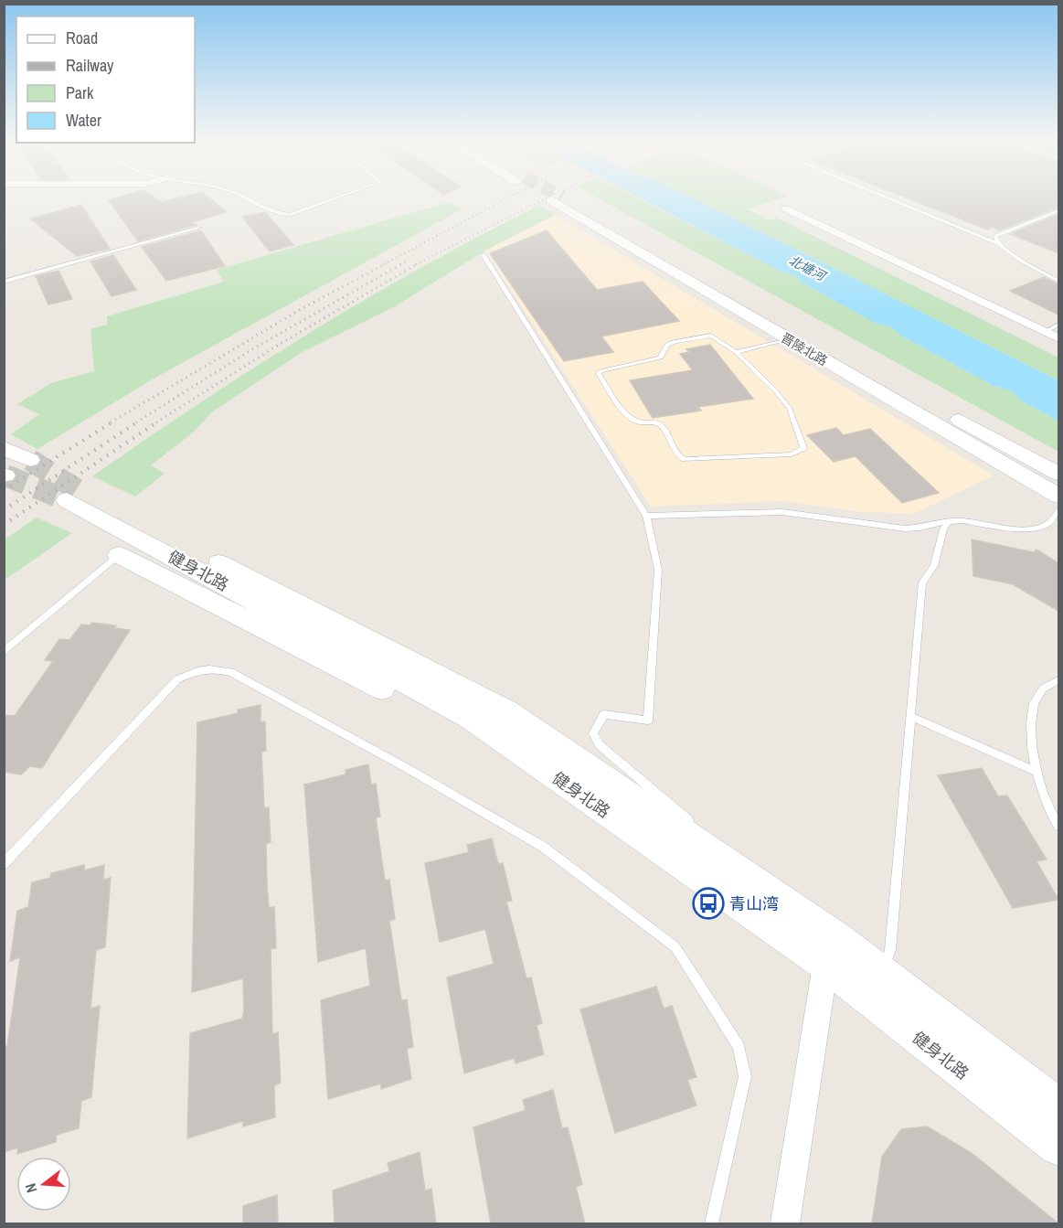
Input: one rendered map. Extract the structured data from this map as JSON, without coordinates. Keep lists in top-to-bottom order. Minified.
{"streets":{"main road":["晋陵北路","健身北路"]},"water":["北塘河"],"places":{"bus stop":["青山湾"]},"legend":["Road","Railway","Park","Water"],"north":"left"}
